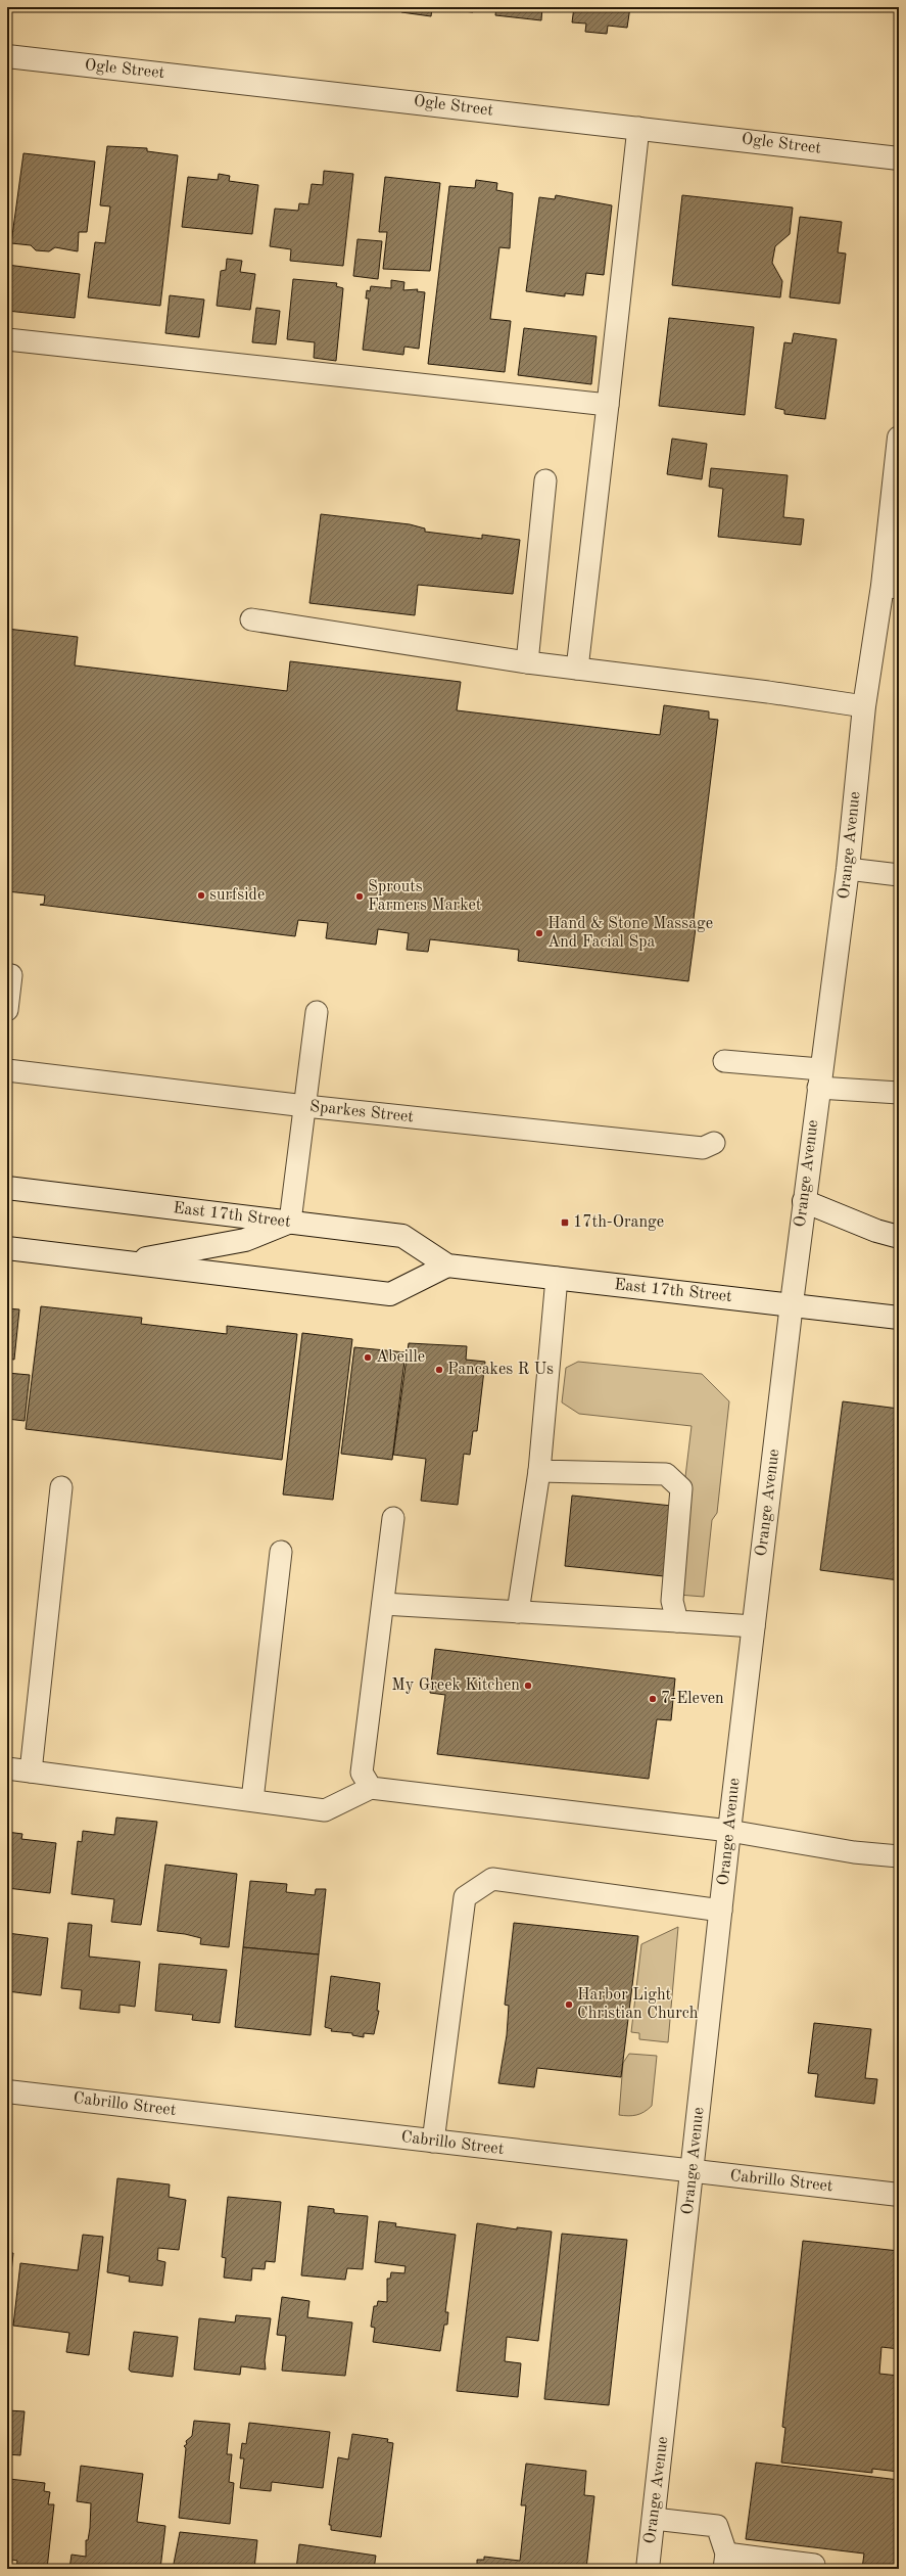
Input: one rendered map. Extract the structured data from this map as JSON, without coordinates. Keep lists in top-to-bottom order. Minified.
{"streets":{"street":["Ogle Street","Orange Avenue","East 17th Street","Cabrillo Street"],"lane":["Sparkes Street"]},"crossings":[["Orange Avenue","East 17th Street"],["Orange Avenue","Cabrillo Street"]],"places":{"other":["surfside","Sprouts Farmers Market","Hand & Stone Massage And Facial Spa","Abeille","Pancakes R Us","My Greek Kitchen","7-Eleven","Harbor Light Christian Church"],"transit":["17th-Orange"]}}
